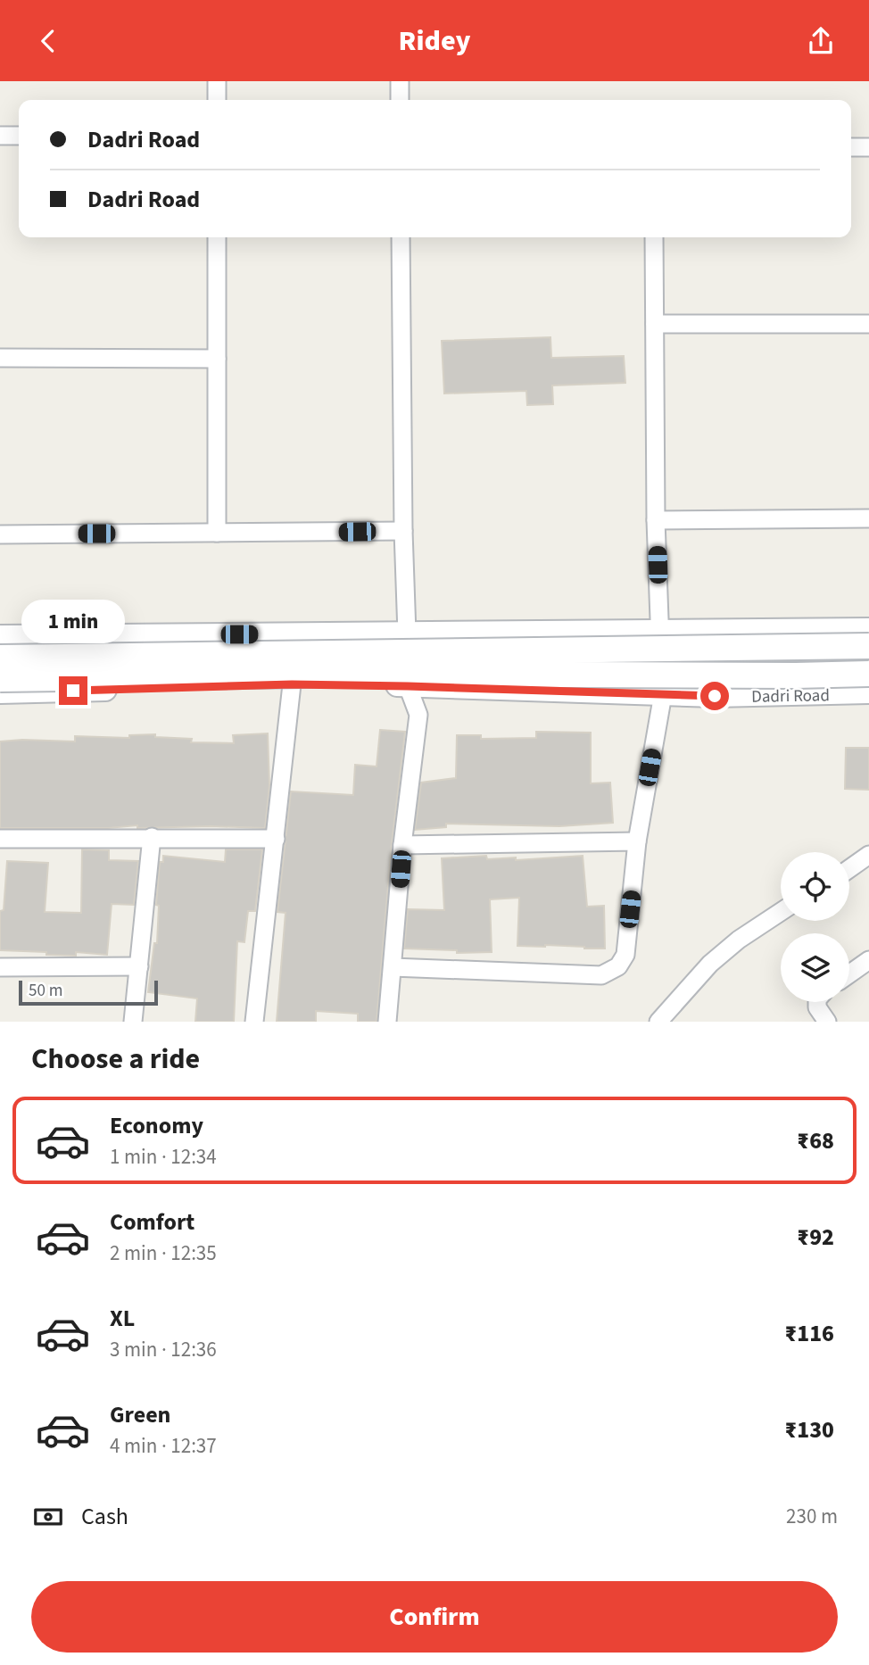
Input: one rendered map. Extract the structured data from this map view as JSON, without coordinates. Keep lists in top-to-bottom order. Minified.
{"streets":{"street":["Dadri Road"]},"scale_bar":"50 m","page":{"header":"Ridey","banner":["Dadri Road","Dadri Road"],"bubble":"1 min","scale":"50 m","heading":"Choose a ride","list":[{"name":"Economy","note":"1 min · 12:34","value":"₹68"},{"name":"Comfort","note":"2 min · 12:35","value":"₹92"},{"name":"XL","note":"3 min · 12:36","value":"₹116"},{"name":"Green","note":"4 min · 12:37","value":"₹130"}],"pay":["Cash","230 m"],"buttons":"Confirm"}}
